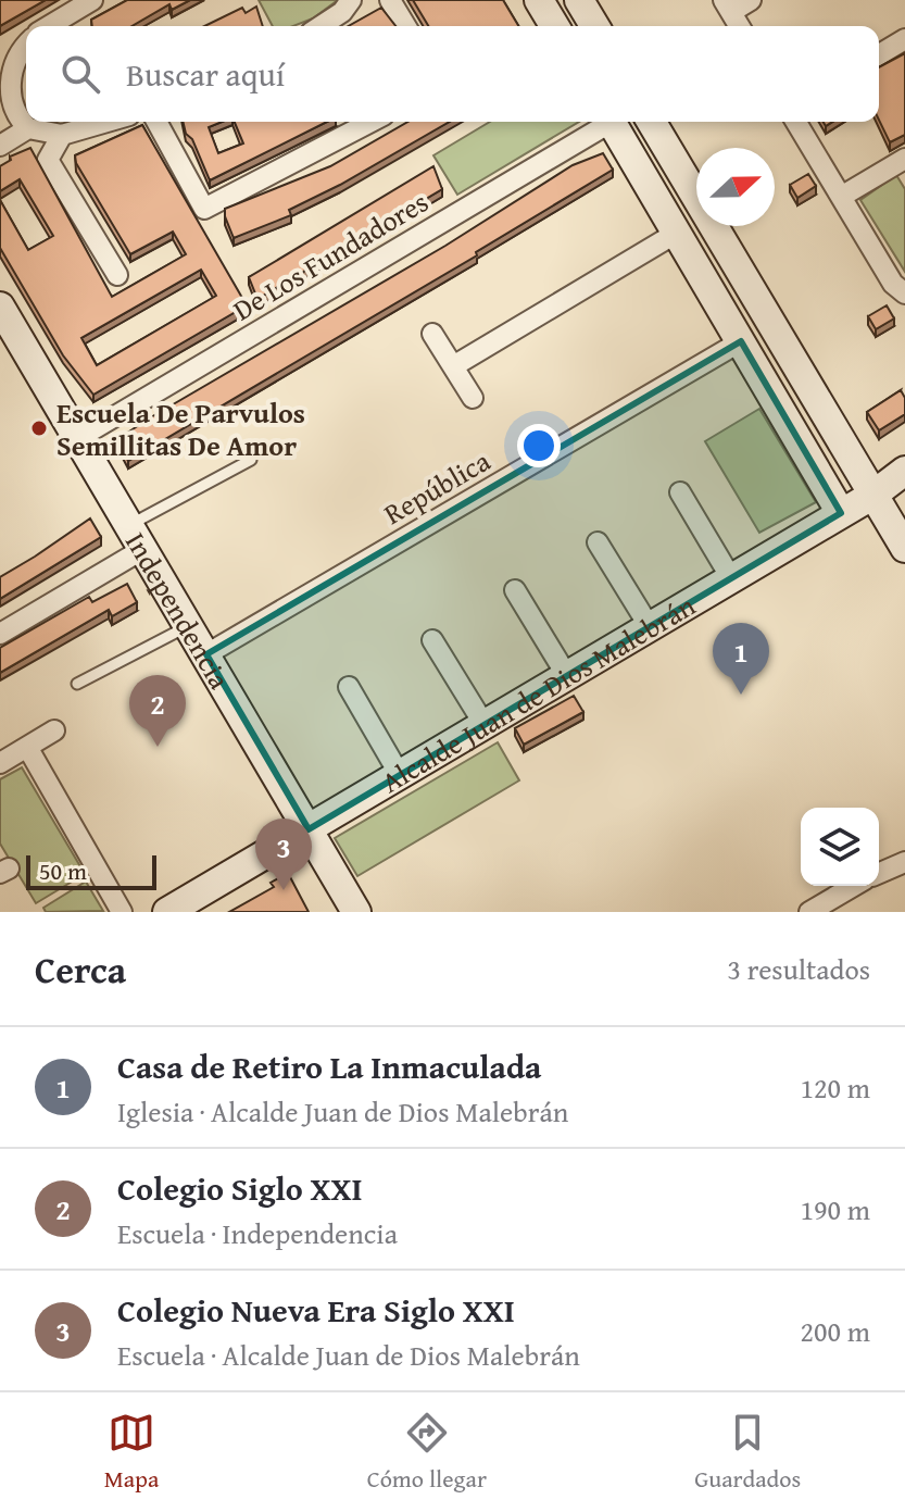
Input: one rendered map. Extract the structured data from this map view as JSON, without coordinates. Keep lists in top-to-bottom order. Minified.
{"streets":{"street":["De Los Fundadores","República","Independencia","Alcalde Juan de Dios Malebrán"]},"crossings":[["De Los Fundadores","Independencia"],["República","Independencia"],["Independencia","Alcalde Juan de Dios Malebrán"]],"places":["Escuela De Parvulos Semillitas De Amor"],"scale_bar":"50 m","north":"right","page":{"search":"Buscar aquí","pins":["1","2","3"],"scale":"50 m","heading":["Cerca","3 resultados"],"list":[{"mark":"1","name":"Casa de Retiro La Inmaculada","note":"Iglesia · Alcalde Juan de Dios Malebrán","value":"120 m"},{"mark":"2","name":"Colegio Siglo XXI","note":"Escuela · Independencia","value":"190 m"},{"mark":"3","name":"Colegio Nueva Era Siglo XXI","note":"Escuela · Alcalde Juan de Dios Malebrán","value":"200 m"}],"nav":["Mapa","Cómo llegar","Guardados"]}}
